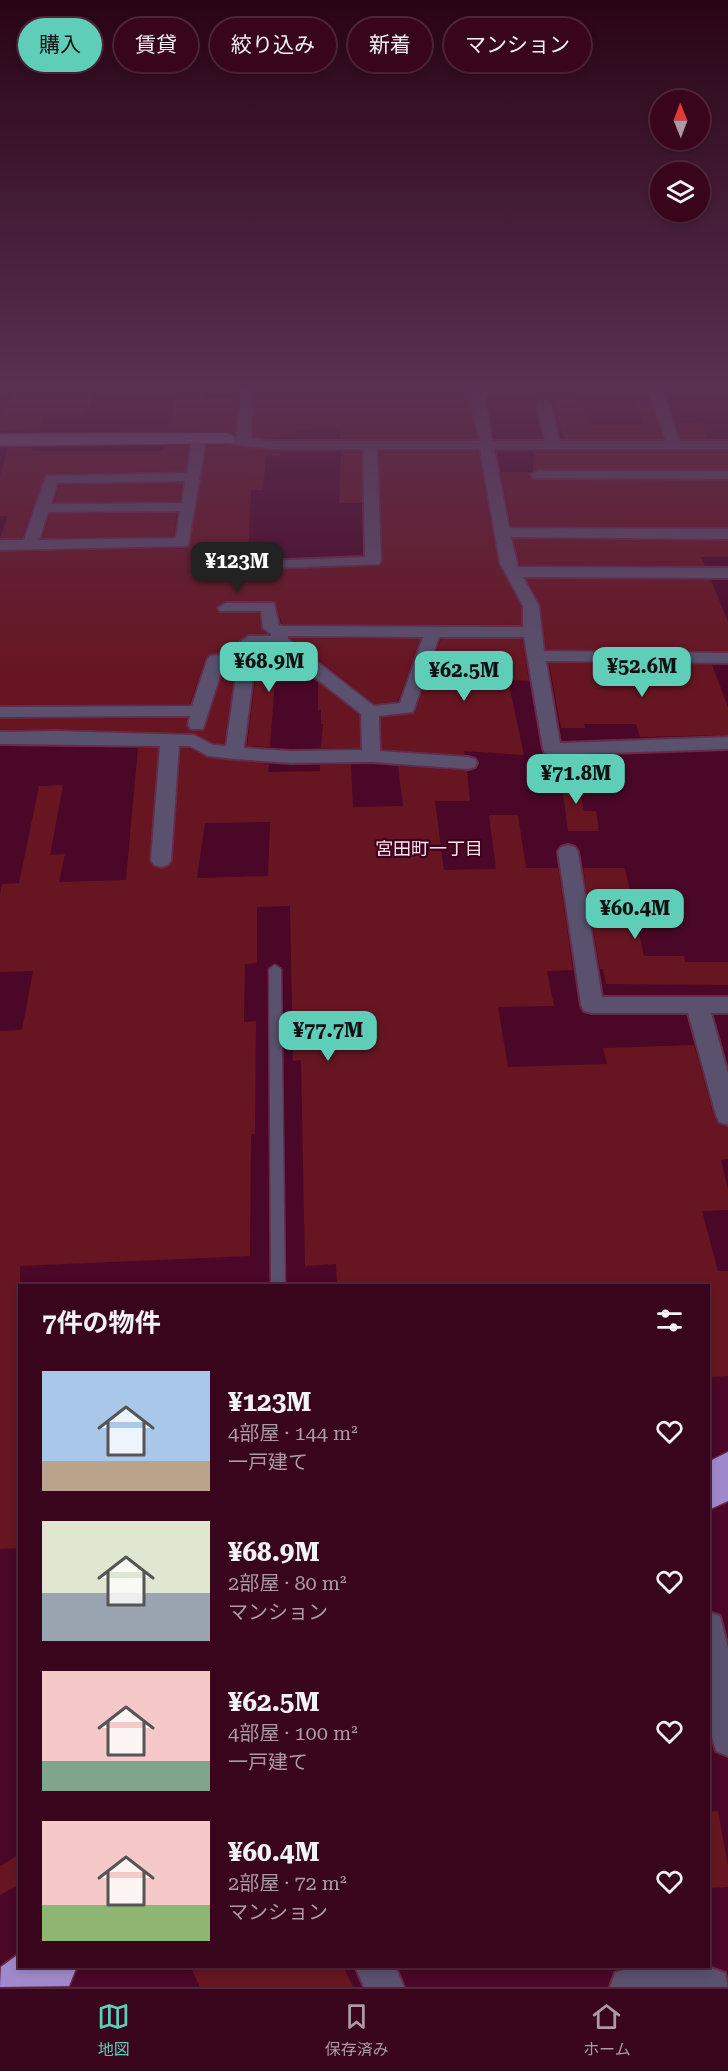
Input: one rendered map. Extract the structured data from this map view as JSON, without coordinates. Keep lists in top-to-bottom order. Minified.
{"districts":["宮田町一丁目"],"north":"top","page":{"chip":["購入","賃貸","絞り込み","新着","マンション"],"price":["¥123M","¥68.9M","¥52.6M","¥62.5M","¥71.8M","¥60.4M","¥77.7M"],"heading":"7件の物件","list":[{"name":"¥123M","note":"4部屋 · 144 m² · 一戸建て"},{"name":"¥68.9M","note":"2部屋 · 80 m² · マンション"},{"name":"¥62.5M","note":"4部屋 · 100 m² · 一戸建て"},{"name":"¥60.4M","note":"2部屋 · 72 m² · マンション"}],"tabs":["地図","保存済み","ホーム"]}}
